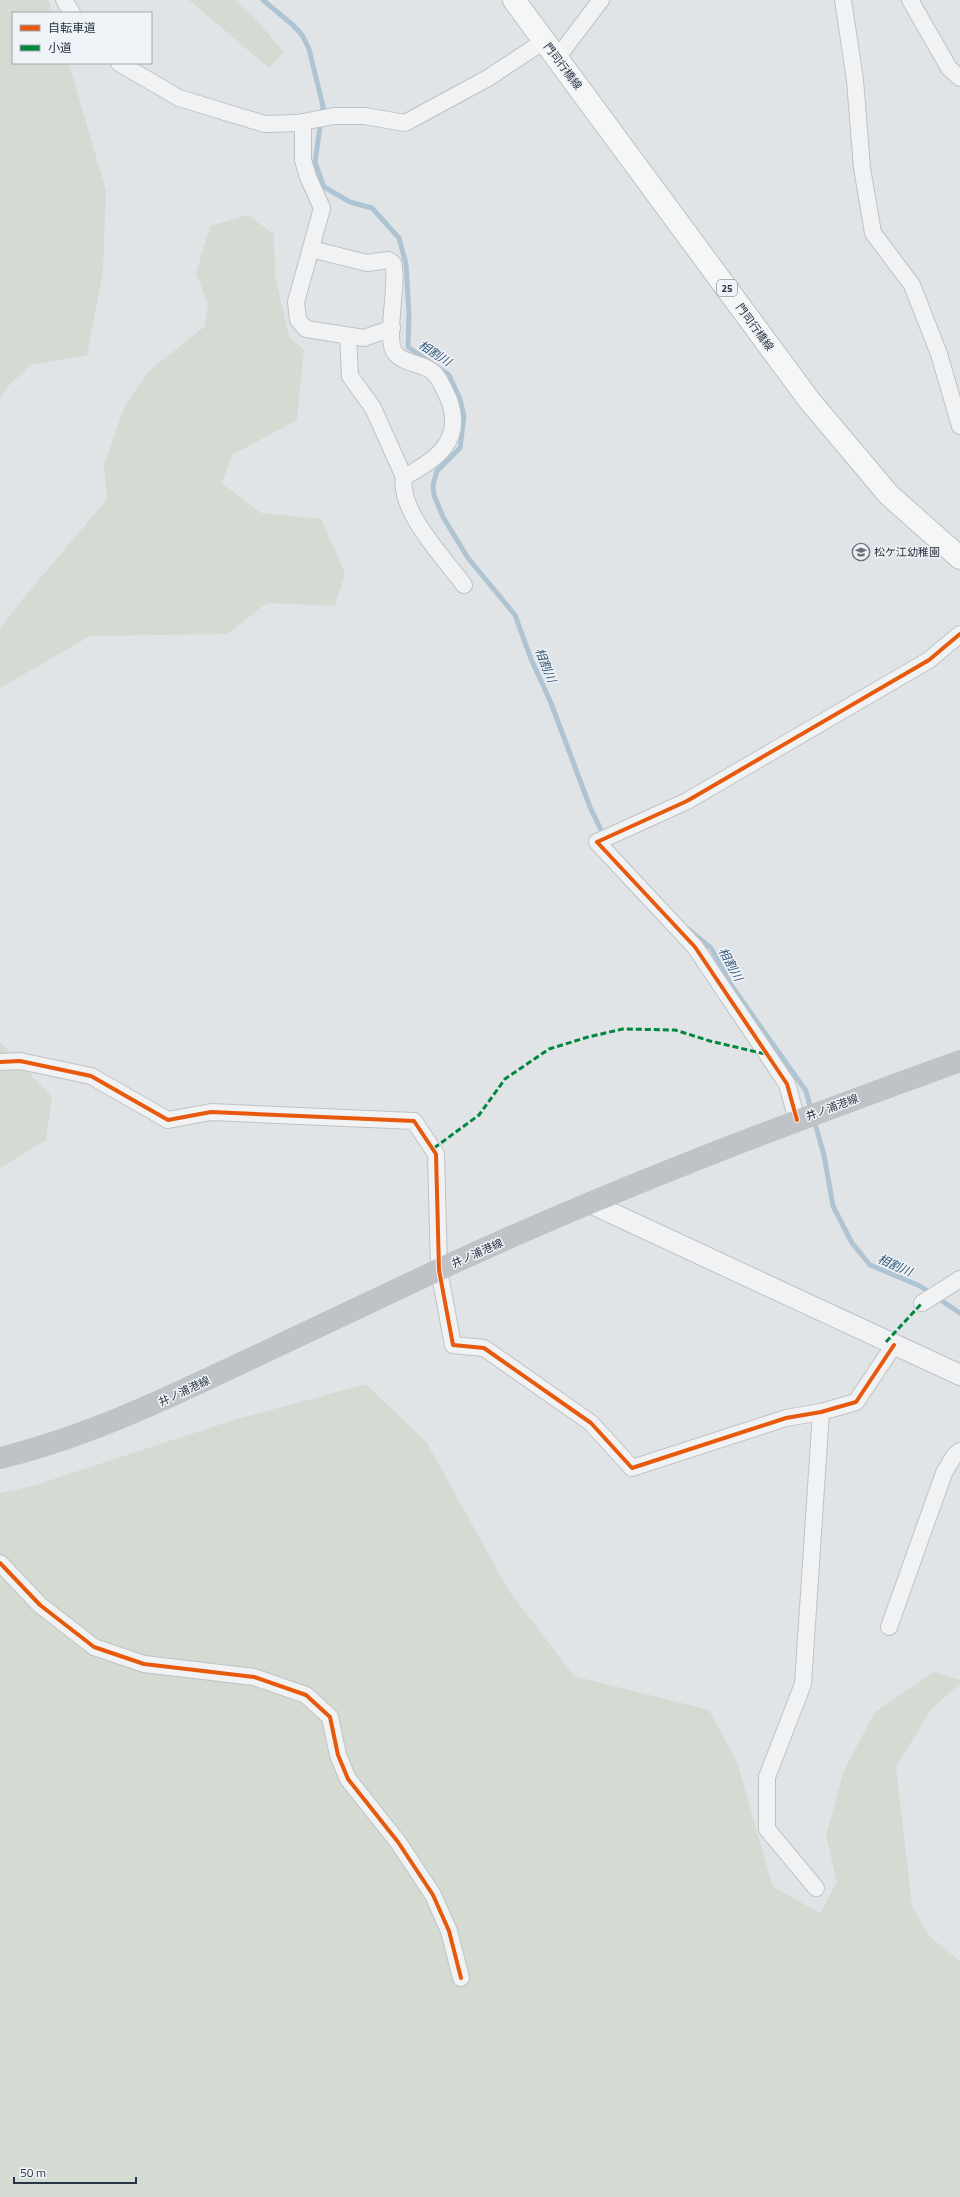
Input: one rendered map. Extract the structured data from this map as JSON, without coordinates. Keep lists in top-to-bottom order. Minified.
{"streets":{"main road":["門司行橋線","25","井ノ浦港線"]},"water":["相割川"],"places":{"school or university":["松ケ江幼稚園"]},"legend":["自転車道","小道"],"scale_bar":"50 m"}
